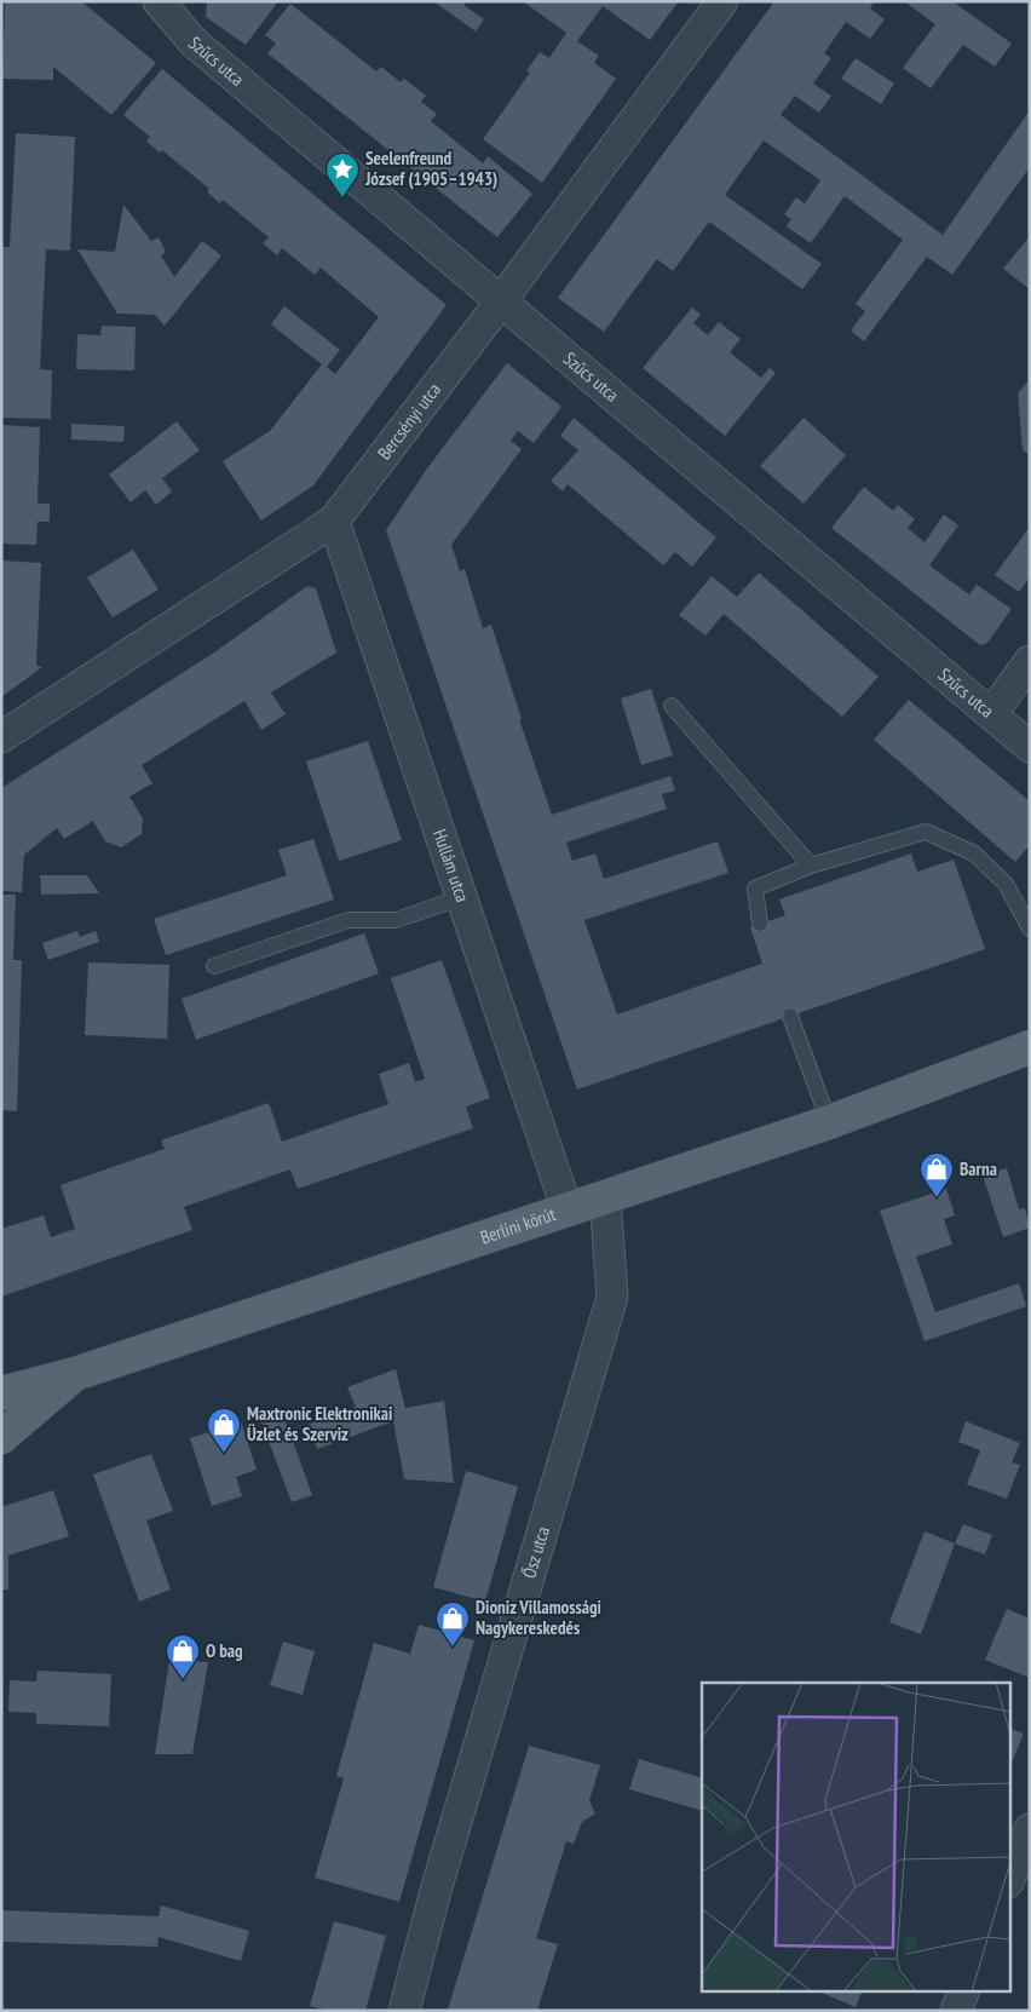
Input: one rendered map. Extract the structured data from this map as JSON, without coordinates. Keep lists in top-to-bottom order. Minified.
{"streets":{"main road":["Berlini körút"],"street":["Szűcs utca","Bercsényi utca","Hullám utca","Ősz utca"]},"crossings":[["Szűcs utca","Bercsényi utca"],["Bercsényi utca","Hullám utca"],["Hullám utca","Berlini körút"],["Berlini körút","Ősz utca"]],"places":{"place":["Seelenfreund József (1905–1943)"],"shop":["Barna","Maxtronic Elektronikai Üzlet és Szerviz","Dioniz Villamossági Nagykereskedés","O bag"]}}
